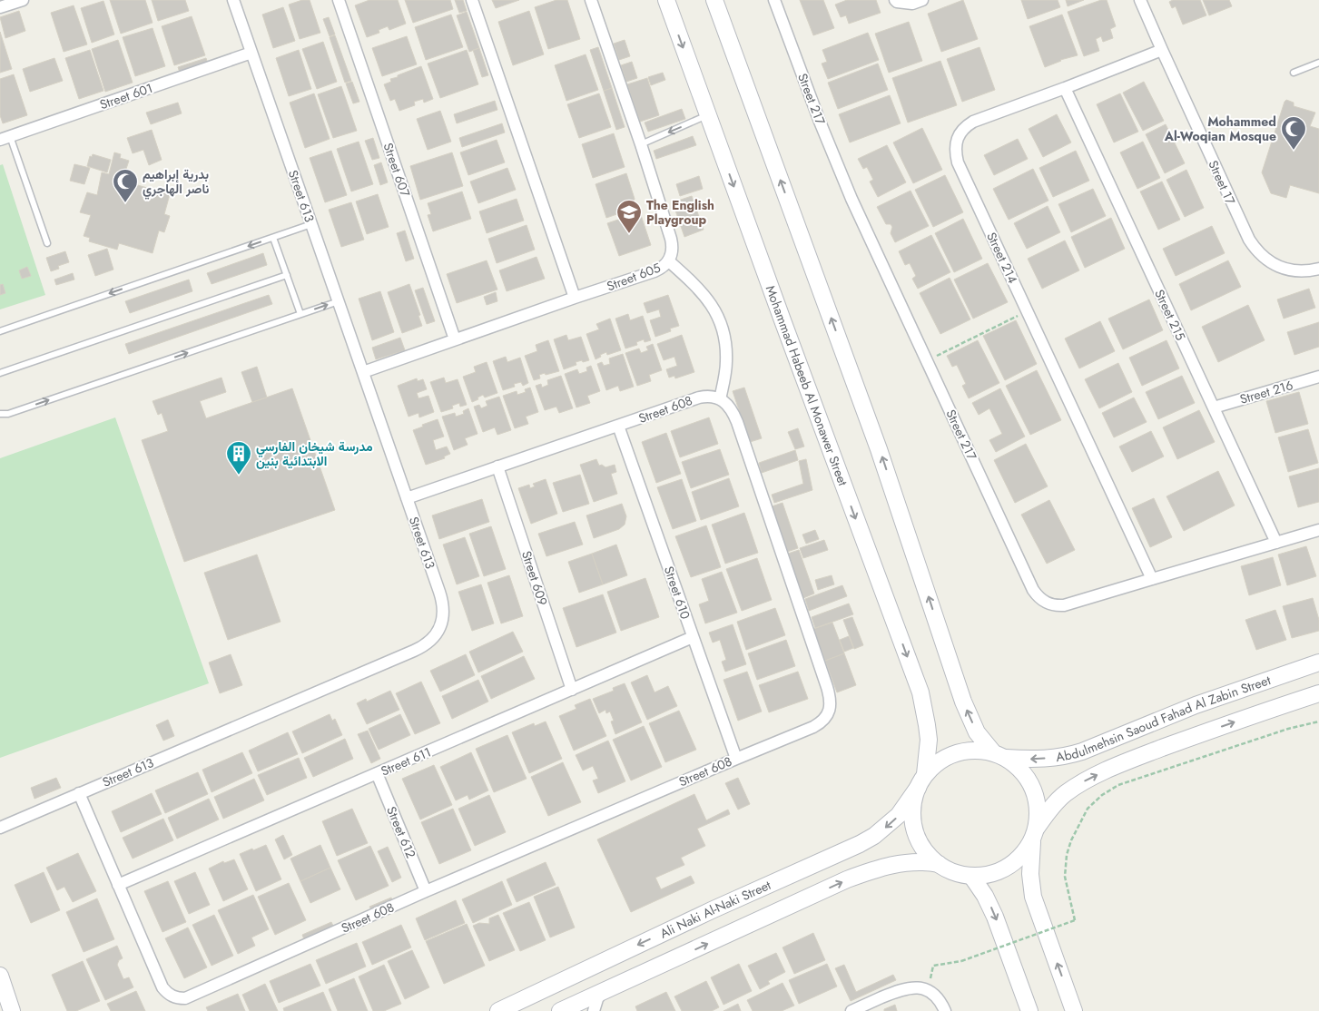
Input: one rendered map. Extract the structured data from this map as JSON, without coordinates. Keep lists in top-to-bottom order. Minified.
{"streets":{"main road":["Mohammad Habeeb Al Monawer Street","Abdulmehsin Saoud Fahad Al Zabin Street","Ali Naki Al-Naki Street"],"street":["Street 601","Street 217","Street 607","Street 17","Street 613","Street 214","Street 605","Street 215","Street 216","Street 608","Street 609","Street 610","Street 611","Street 612"]},"crossings":[["Street 601","Street 613"],["Street 217","Street 214"],["Street 217","Street 215"],["Street 607","Street 605"],["Street 17","Street 214"],["Street 613","Street 605"],["Street 613","Street 608"],["Street 214","Street 215"],["Street 215","Street 216"],["Mohammad Habeeb Al Monawer Street","Abdulmehsin Saoud Fahad Al Zabin Street"],["Mohammad Habeeb Al Monawer Street","Ali Naki Al-Naki Street"],["Street 608","Street 609"],["Street 608","Street 610"],["Street 608","Street 611"],["Street 608","Street 612"],["Street 609","Street 611"],["Street 610","Street 611"],["Abdulmehsin Saoud Fahad Al Zabin Street","Ali Naki Al-Naki Street"],["Street 611","Street 612"]],"places":{"mosque":["Mohammed Al-Woqian Mosque","بدرية إبراهيم ناصر الهاجري"],"school or university":["The English Playgroup"],"building":["مدرسة شيخان الفارسي الابتدائية بنين"]}}
